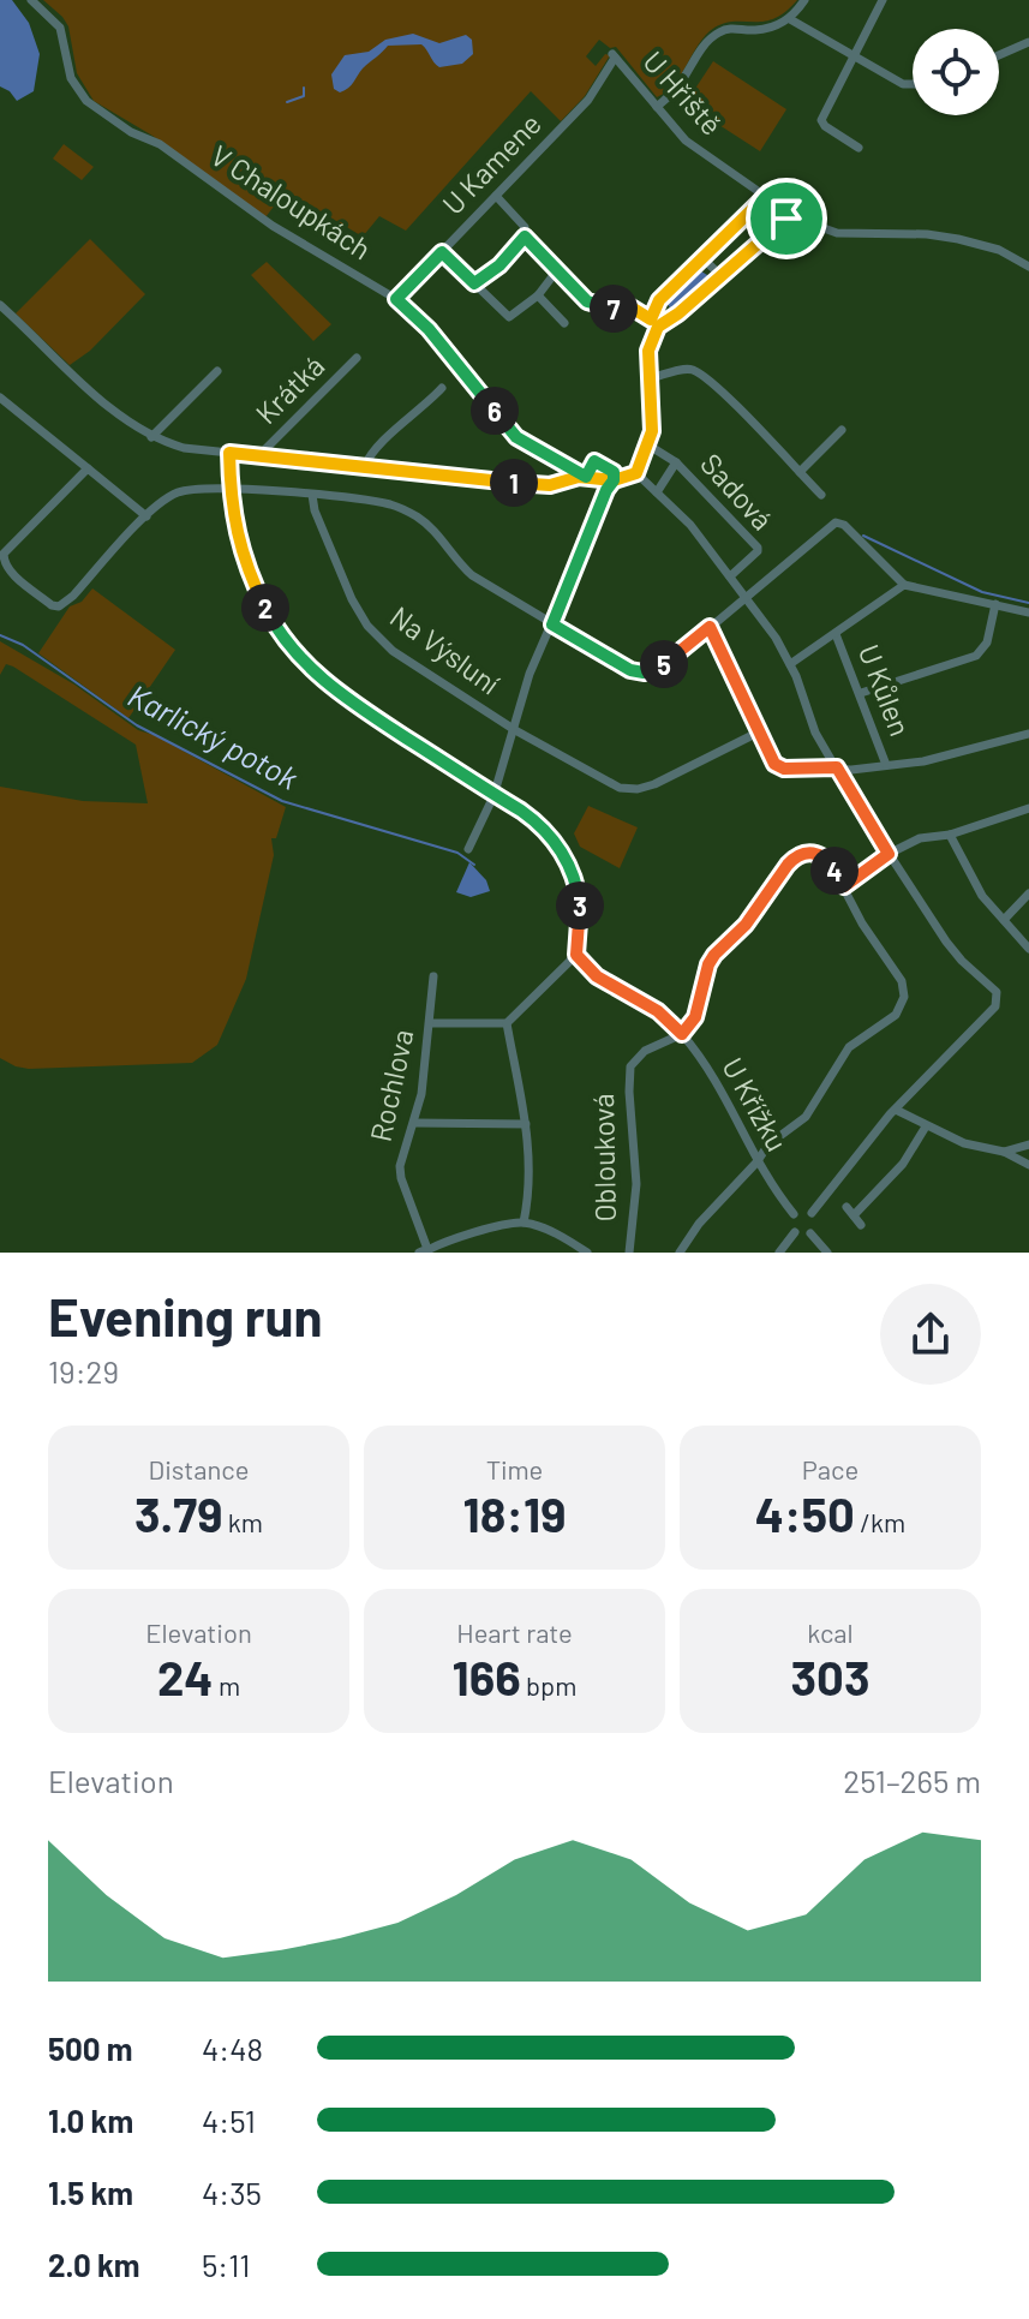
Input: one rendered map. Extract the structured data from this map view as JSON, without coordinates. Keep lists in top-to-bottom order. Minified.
{"streets":{"street":["U Hřiště","U Kamene","V Chaloupkách","Krátká","Sadová","Na Výsluní","U Kůlen","Rochlova","U Křížku","Oblouková"]},"crossings":[["U Hřiště","U Kamene"],["U Kamene","V Chaloupkách"],["U Křížku","Oblouková"]],"water":["Karlický potok"],"page":{"pins":["7","6","1","2","5","4","3"],"heading":["Evening run","19:29"],"stats":[["Distance","3.79 km"],["Time","18:19"],["Pace","4:50 /km"],["Elevation","24 m"],["Heart rate","166 bpm"],["kcal","303"]],"chart":["Elevation","251–265 m"],"list":[{"name":"500 m","note":"4:48"},{"name":"1.0 km","note":"4:51"},{"name":"1.5 km","note":"4:35"},{"name":"2.0 km","note":"5:11"}]}}
